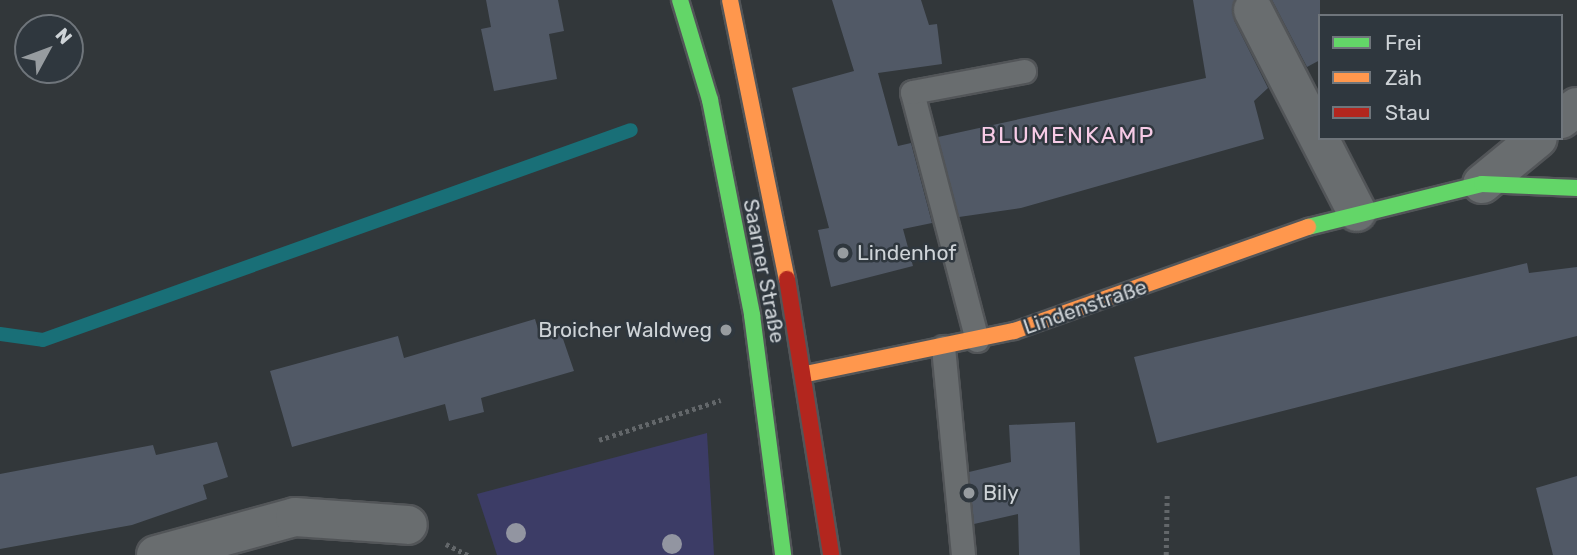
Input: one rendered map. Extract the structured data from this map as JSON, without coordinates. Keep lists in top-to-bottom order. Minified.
{"streets":{"main road":["Saarner Straße","Lindenstraße"]},"crossings":[["Saarner Straße","Lindenstraße"]],"districts":["BLUMENKAMP"],"places":["Lindenhof","Broicher Waldweg","Bily"],"legend":["Frei","Zäh","Stau"],"north":"top right"}
